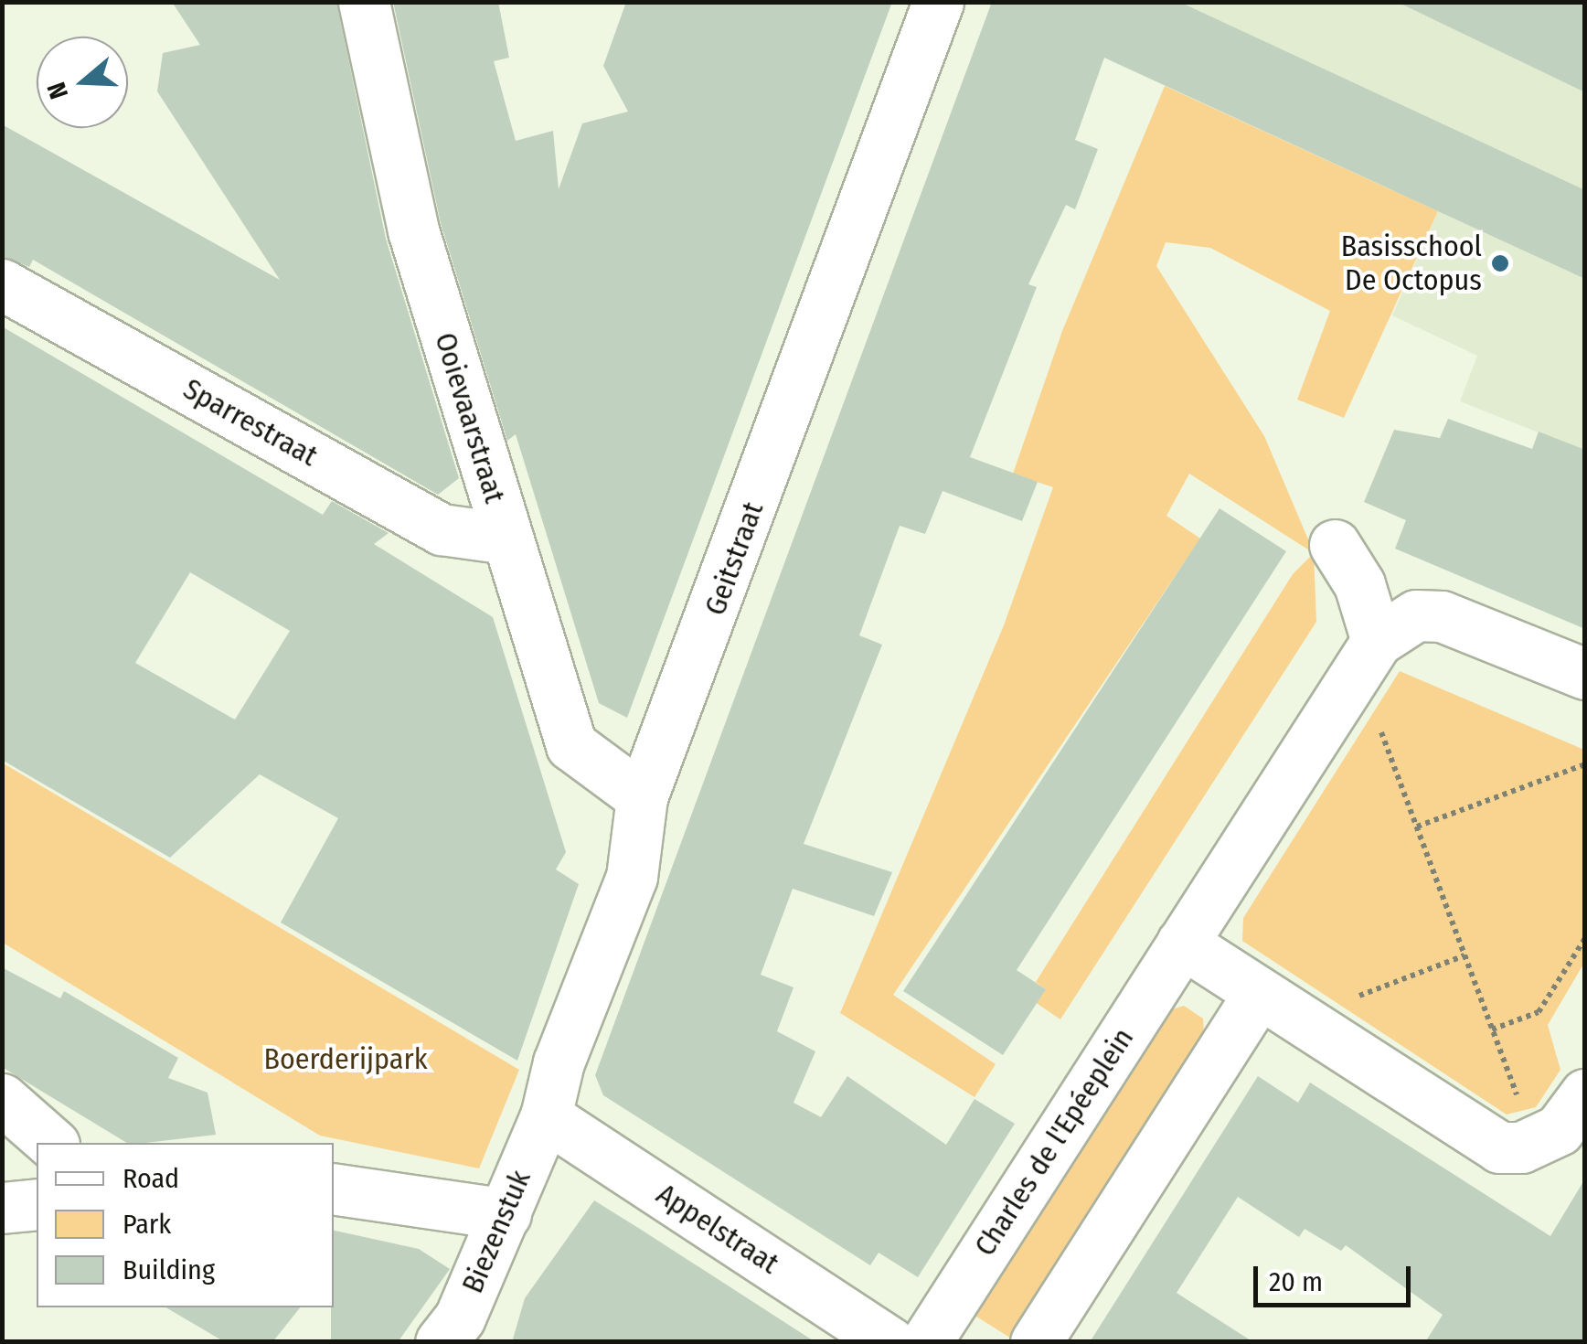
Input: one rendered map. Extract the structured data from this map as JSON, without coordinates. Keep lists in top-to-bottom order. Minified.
{"streets":{"street":["Ooievaarstraat","Sparrestraat","Geitstraat","Charles de l'Epéeplein","Appelstraat","Biezenstuk"]},"crossings":[["Ooievaarstraat","Sparrestraat"],["Ooievaarstraat","Geitstraat"],["Geitstraat","Appelstraat"],["Geitstraat","Biezenstuk"],["Appelstraat","Biezenstuk"]],"parks":["Boerderijpark"],"places":["Basisschool De Octopus"],"legend":["Road","Park","Building"],"scale_bar":"20 m","north":"left"}
